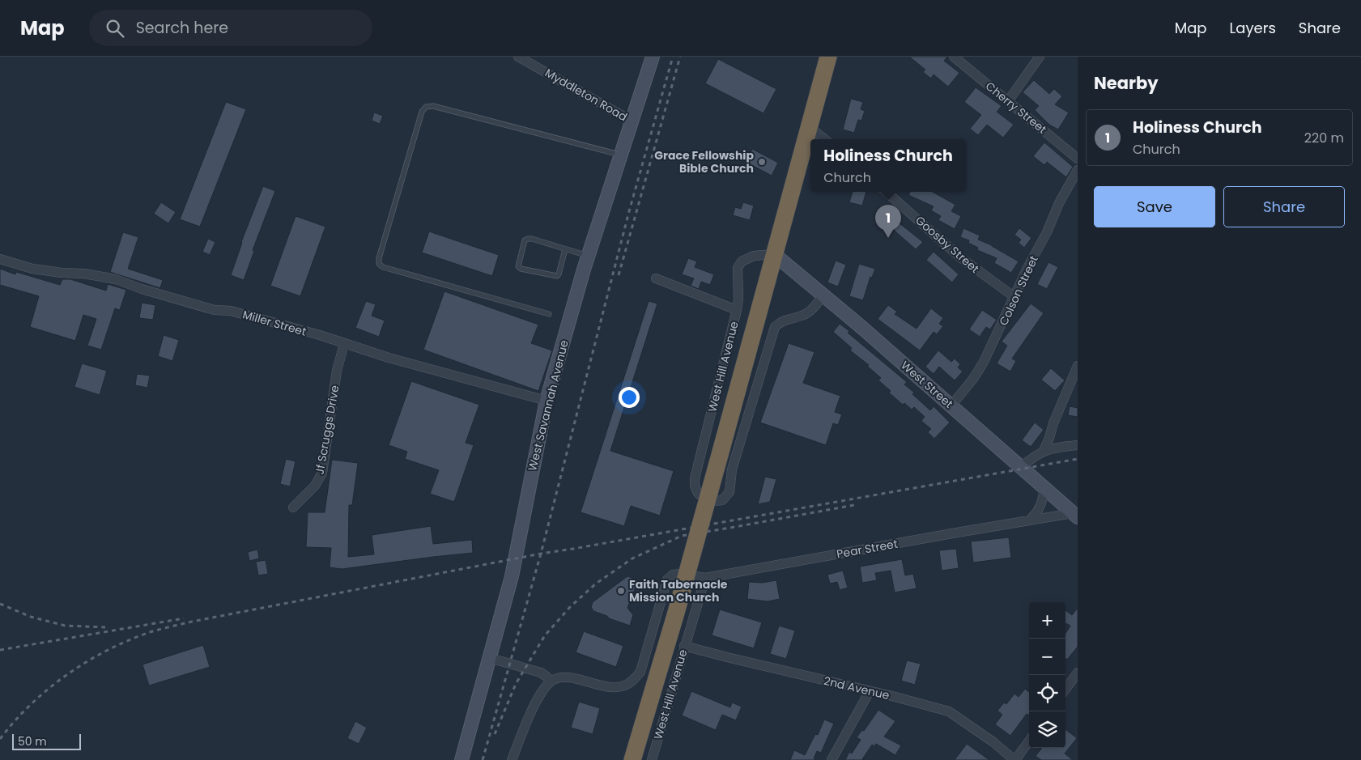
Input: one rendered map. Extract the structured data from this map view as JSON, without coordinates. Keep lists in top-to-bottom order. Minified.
{"streets":{"highway":["West Hill Avenue"],"street":["Myddleton Road","Cherry Street","Goosby Street","Colson Street","Miller Street","West Street","West Savannah Avenue","Jf Scruggs Drive","Pear Street","2nd Avenue"]},"crossings":[["Myddleton Road","West Savannah Avenue"],["Goosby Street","Colson Street"],["Colson Street","West Street"],["Miller Street","West Savannah Avenue"],["Miller Street","Jf Scruggs Drive"],["West Hill Avenue","West Street"],["West Hill Avenue","Pear Street"],["West Hill Avenue","2nd Avenue"],["West Street","Pear Street"]],"places":["Grace Fellowship Bible Church","Faith Tabernacle Mission Church"],"scale_bar":"50 m","page":{"header":"Map","search":"Search here","nav":["Map","Layers","Share"],"heading":"Nearby","list":[{"mark":"1","name":"Holiness Church","note":"Church","value":"220 m"}],"popup":["Holiness Church","Church"],"buttons":["Save","Share"],"pins":"1","map_buttons":["+","−"],"scale":"50 m"}}
